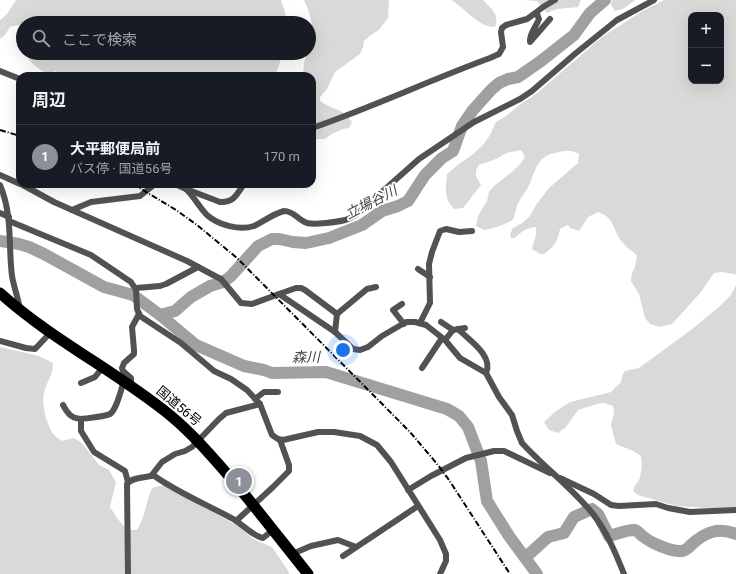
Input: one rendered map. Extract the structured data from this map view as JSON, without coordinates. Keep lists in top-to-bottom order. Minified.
{"streets":{"highway":["国道56号"]},"water":["立場谷川","森川"],"page":{"map_buttons":["+","−"],"search":"ここで検索","heading":"周辺","list":[{"mark":"1","name":"大平郵便局前","note":"バス停 · 国道56号","value":"170 m"}],"pins":"1"}}
